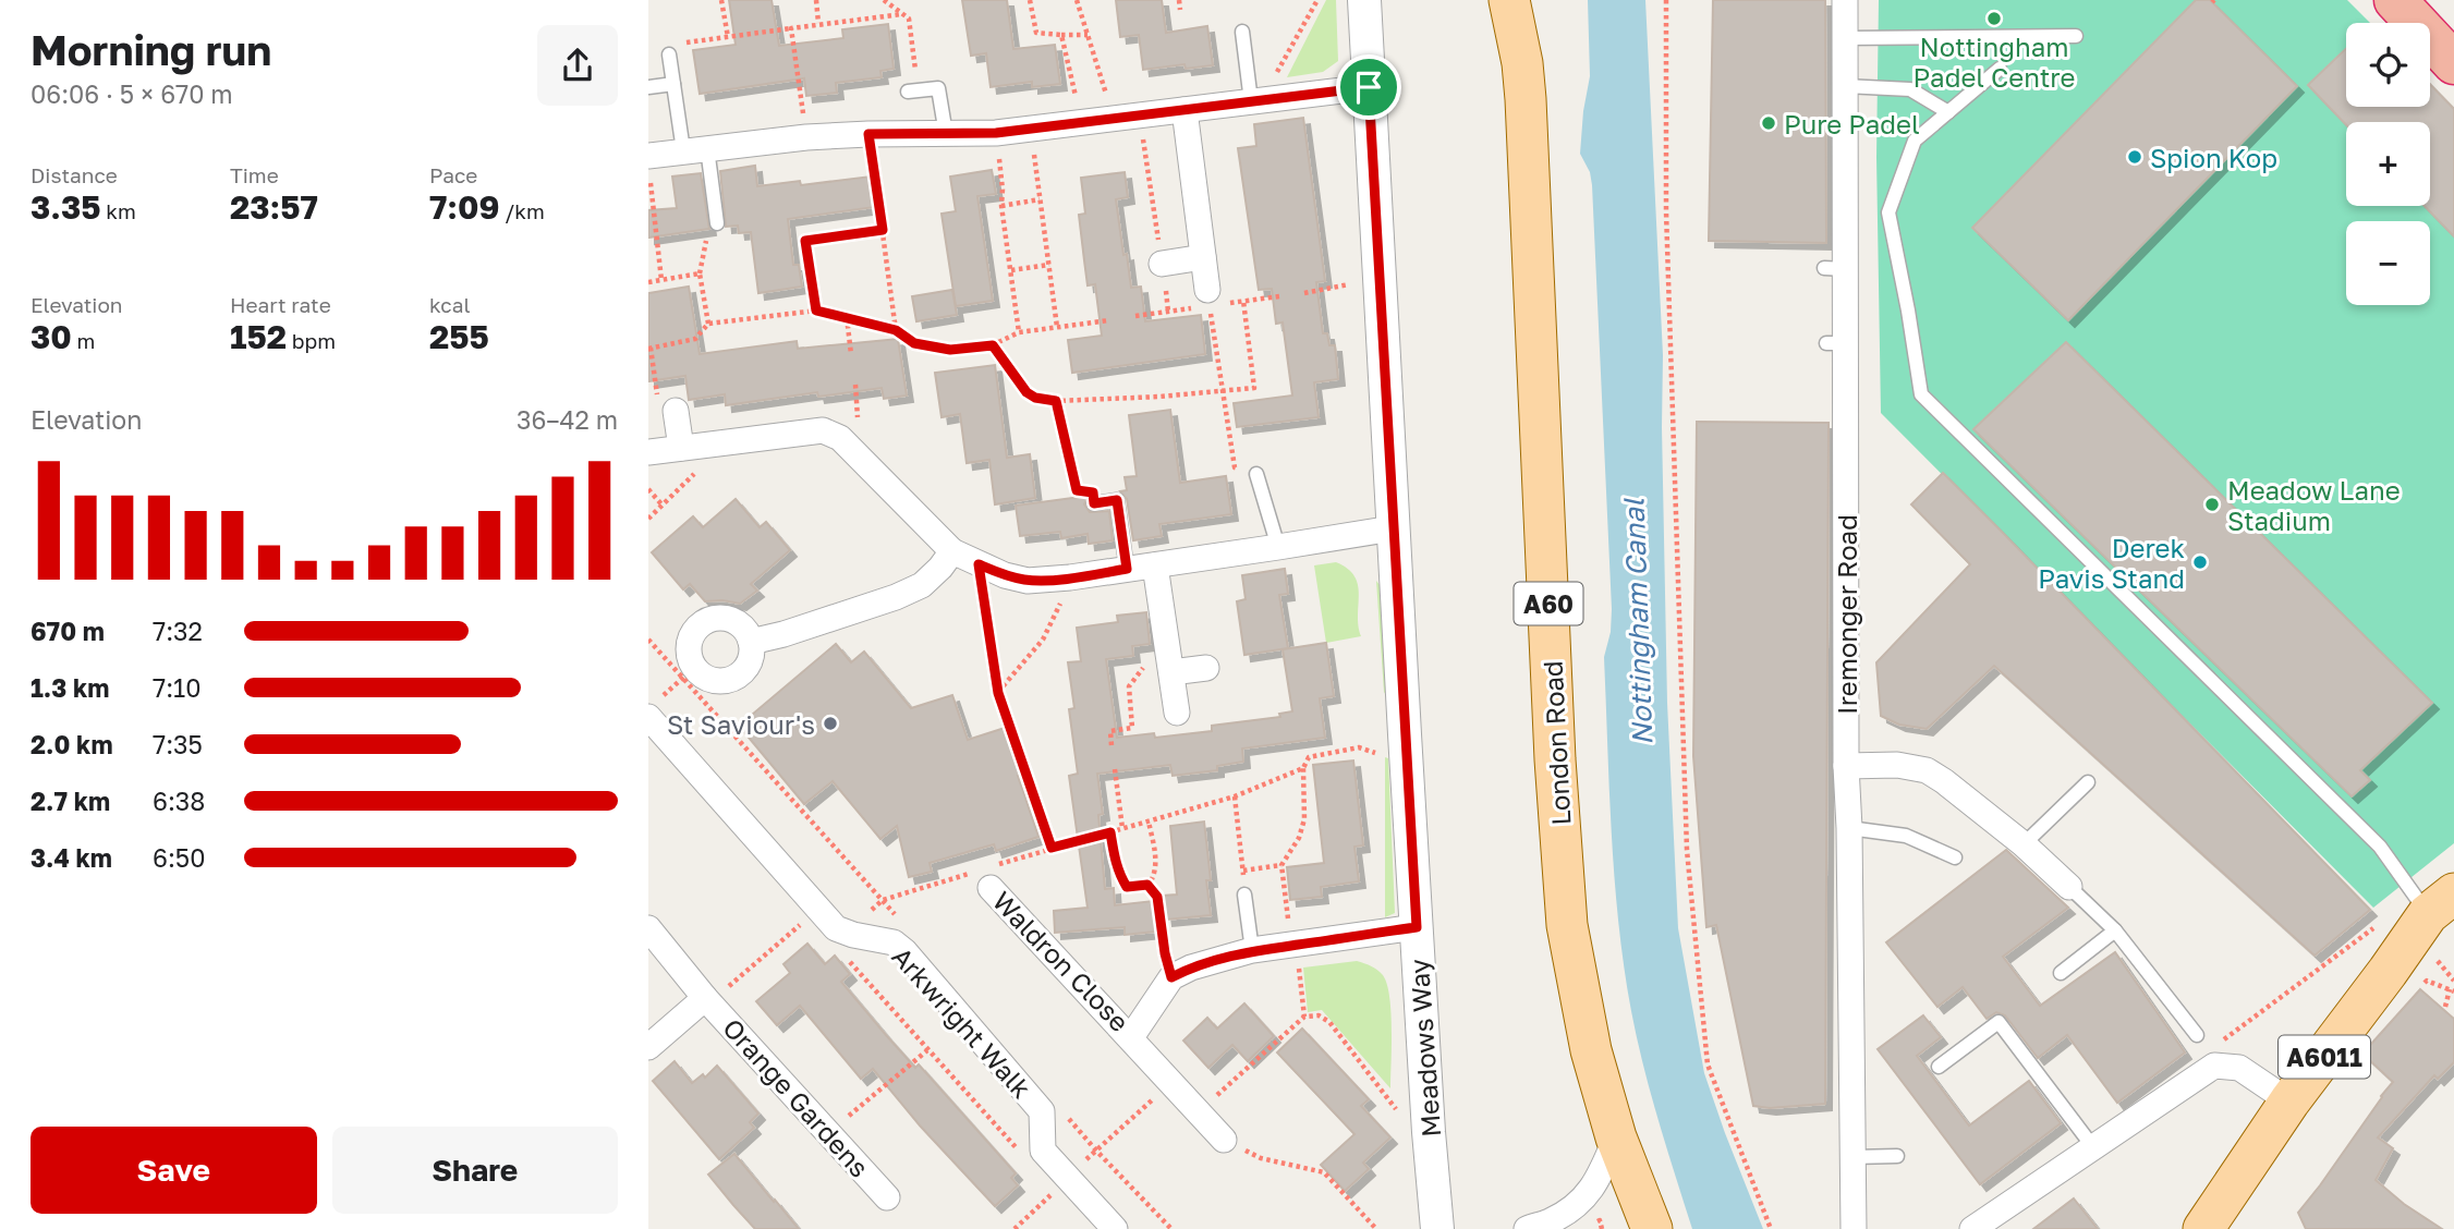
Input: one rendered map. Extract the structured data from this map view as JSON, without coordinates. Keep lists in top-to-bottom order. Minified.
{"streets":{"main road":["A60","London Road","A6011"],"street":["Iremonger Road","Waldron Close","Arkwright Walk","Meadows Way","Orange Gardens"]},"water":["Nottingham Canal"],"places":["Nottingham Padel Centre","Pure Padel","Spion Kop","Meadow Lane Stadium","Derek Pavis Stand","St Saviour's"],"page":{"heading":["Morning run","06:06 · 5 × 670 m"],"map_buttons":["+","−"],"stats":[["Distance","3.35 km"],["Time","23:57"],["Pace","7:09 /km"],["Elevation","30 m"],["Heart rate","152 bpm"],["kcal","255"]],"chart":["Elevation","36–42 m"],"list":[{"name":"670 m","note":"7:32"},{"name":"1.3 km","note":"7:10"},{"name":"2.0 km","note":"7:35"},{"name":"2.7 km","note":"6:38"},{"name":"3.4 km","note":"6:50"}],"buttons":["Save","Share"]}}
